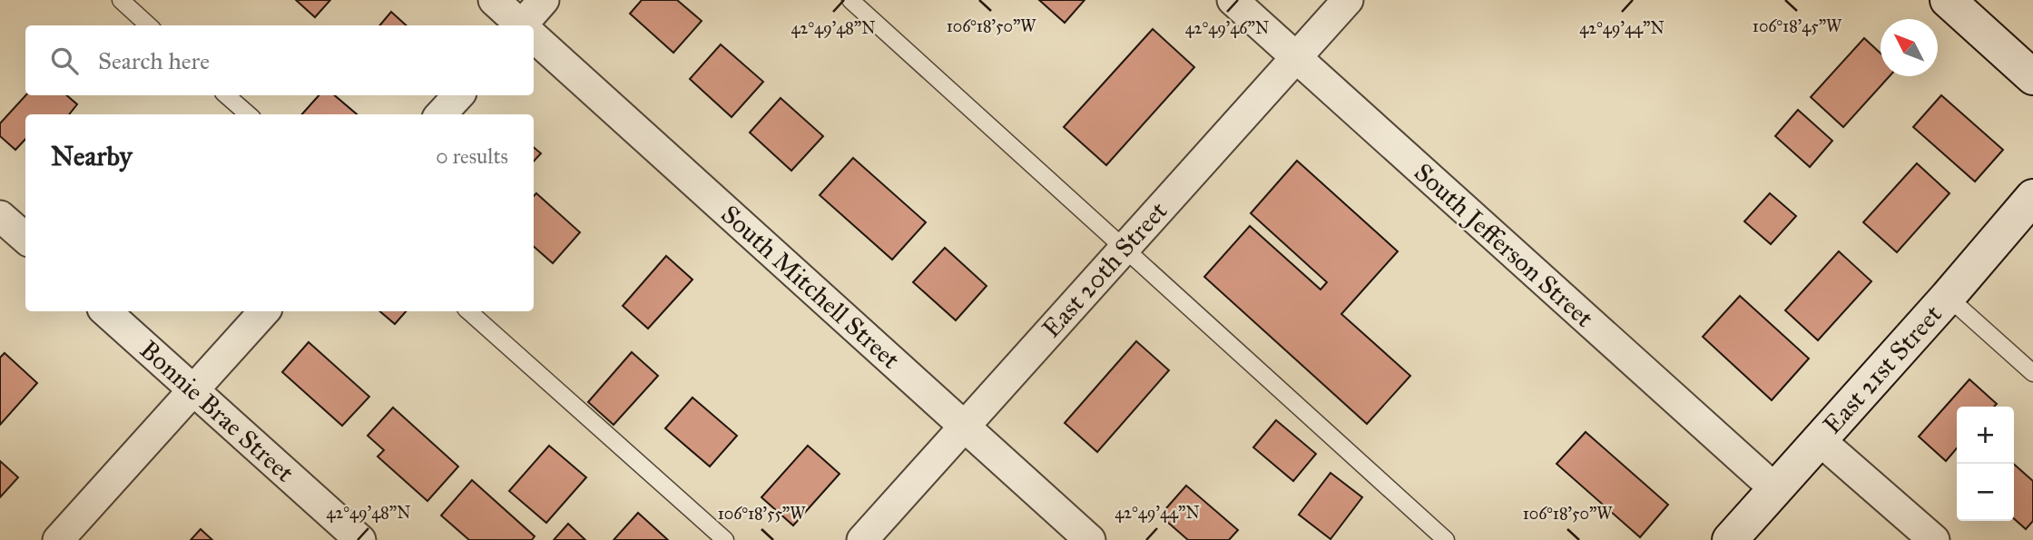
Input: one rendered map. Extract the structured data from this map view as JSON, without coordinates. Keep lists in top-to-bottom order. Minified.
{"streets":{"street":["South Jefferson Street","East 20th Street","South Mitchell Street","East 21st Street","Bonnie Brae Street"]},"crossings":[["South Jefferson Street","East 20th Street"],["South Jefferson Street","East 21st Street"],["East 20th Street","South Mitchell Street"]],"north":"top left","page":{"search":"Search here","heading":["Nearby","0 results"],"map_buttons":["+","−"]},"coordinates":["106°18'50\"W","106°18'45\"W","42°49'48\"N","42°49'46\"N","42°49'44\"N","106°18'55\"W"]}
